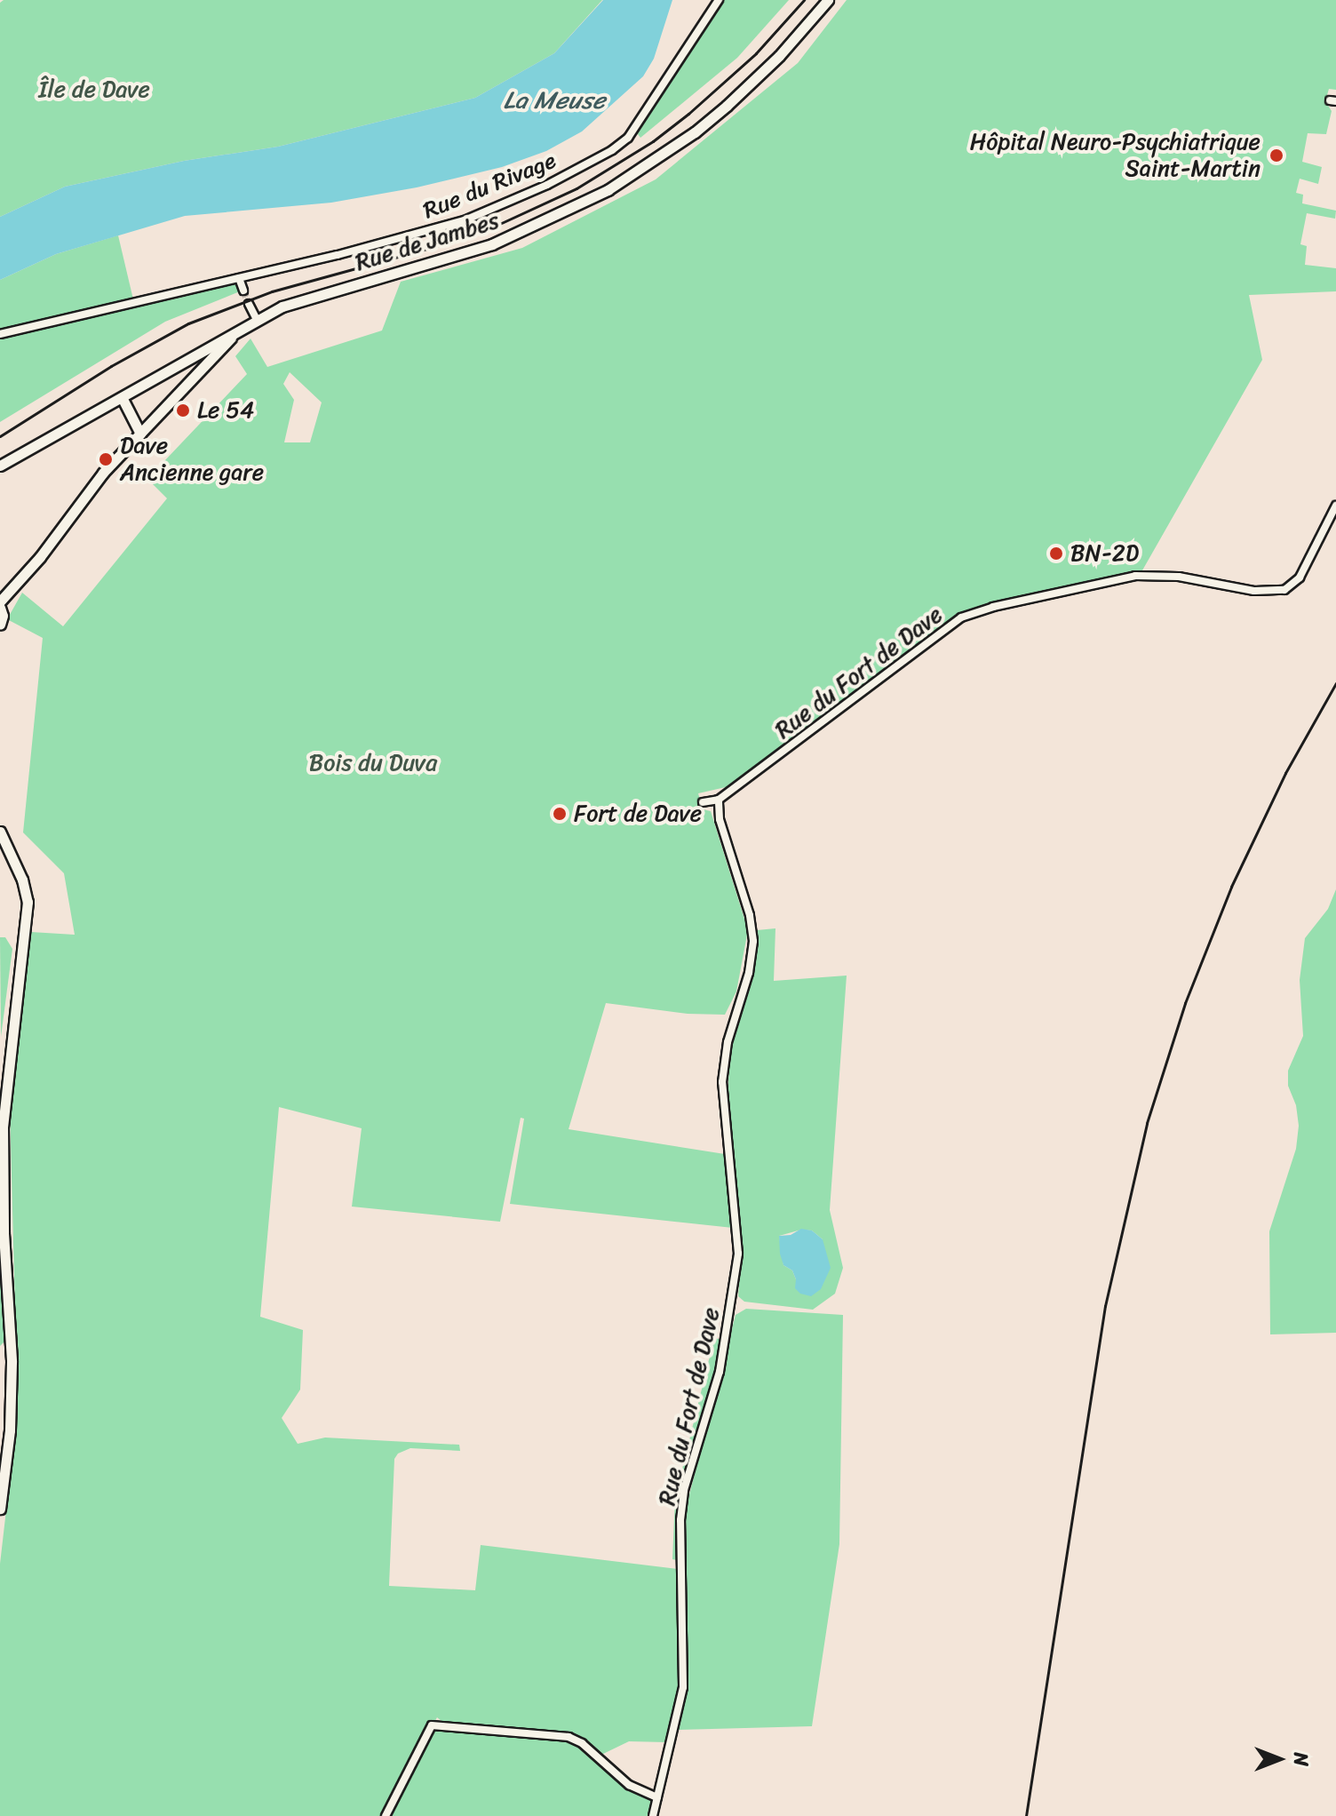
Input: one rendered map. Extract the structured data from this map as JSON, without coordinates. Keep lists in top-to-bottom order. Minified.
{"streets":{"street":["Rue du Rivage","Rue de Jambes","Rue du Fort de Dave"]},"water":["La Meuse"],"parks":["Île de Dave","Bois du Duva"],"places":["Hôpital Neuro-Psychiatrique Saint-Martin","Le 54","Dave Ancienne gare","BN-2D","Fort de Dave"],"north":"right"}
